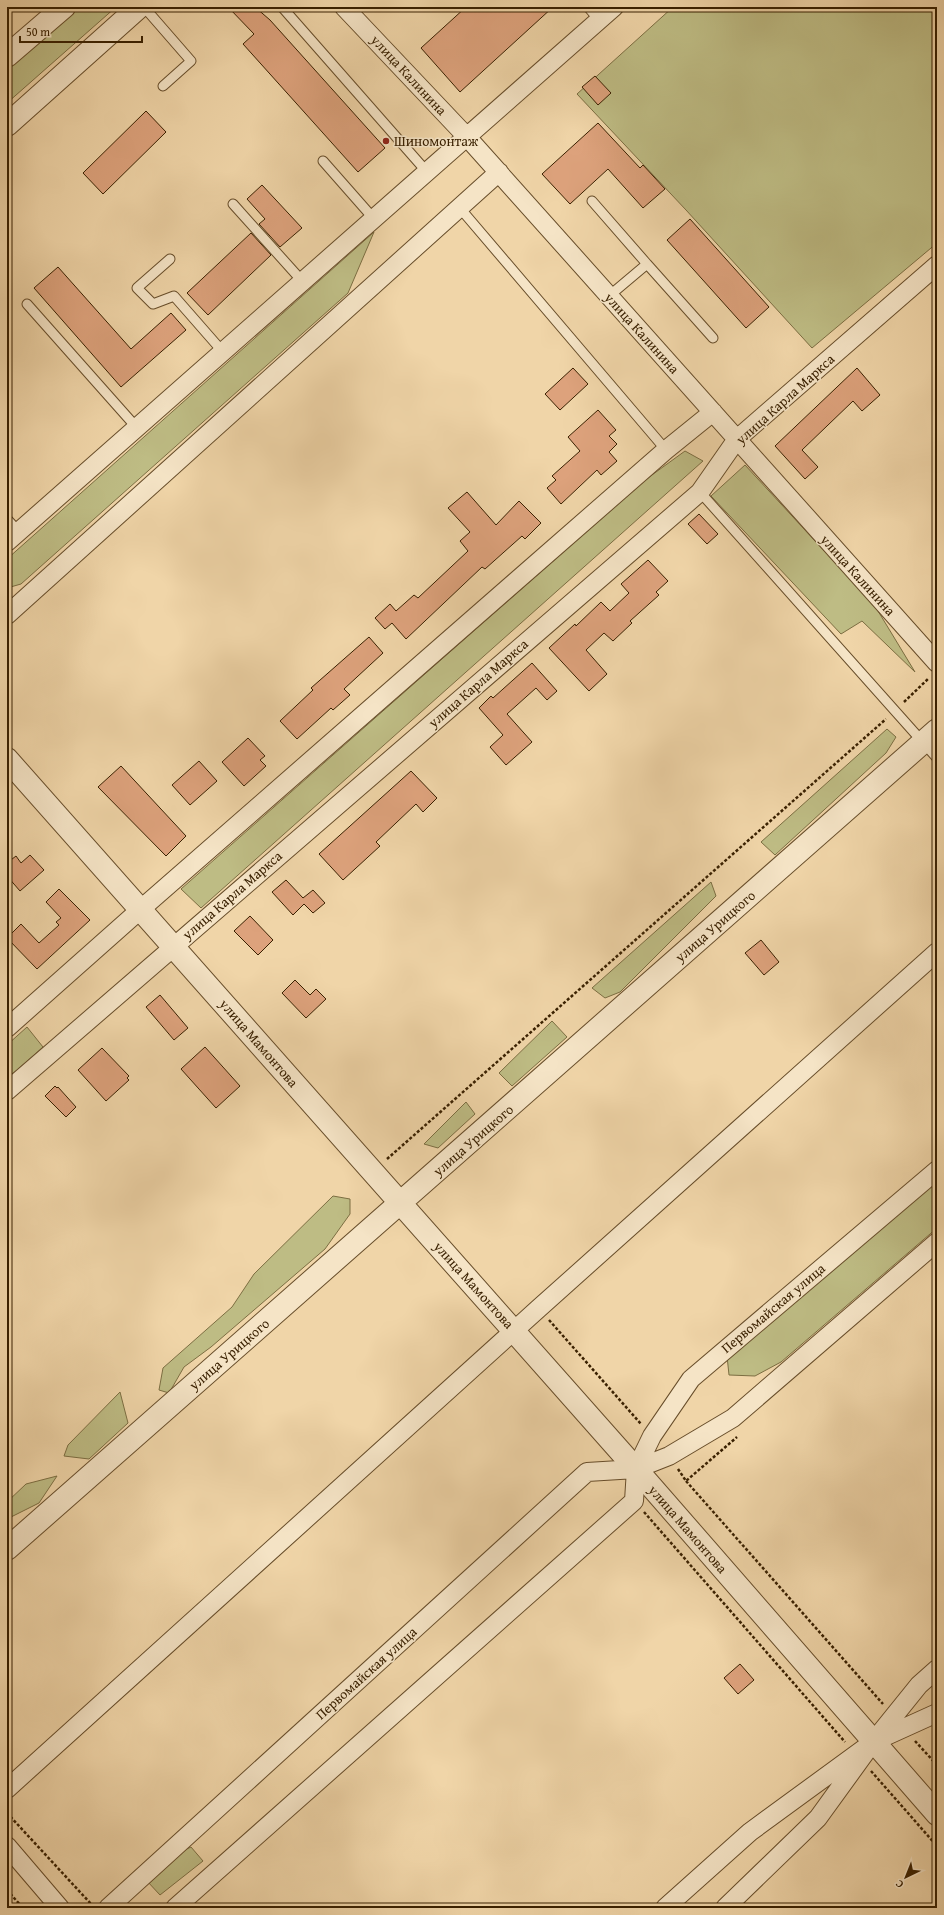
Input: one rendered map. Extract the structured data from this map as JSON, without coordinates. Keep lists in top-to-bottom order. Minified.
{"streets":{"street":["улица Калинина","улица Карла Маркса","улица Урицкого","улица Мамонтова","Первомайская улица"]},"crossings":[["улица Калинина","улица Карла Маркса"],["улица Карла Маркса","улица Мамонтова"],["улица Урицкого","улица Мамонтова"],["улица Мамонтова","Первомайская улица"]],"places":["Шиномонтаж"],"scale_bar":"50 m","north":"bottom left"}
